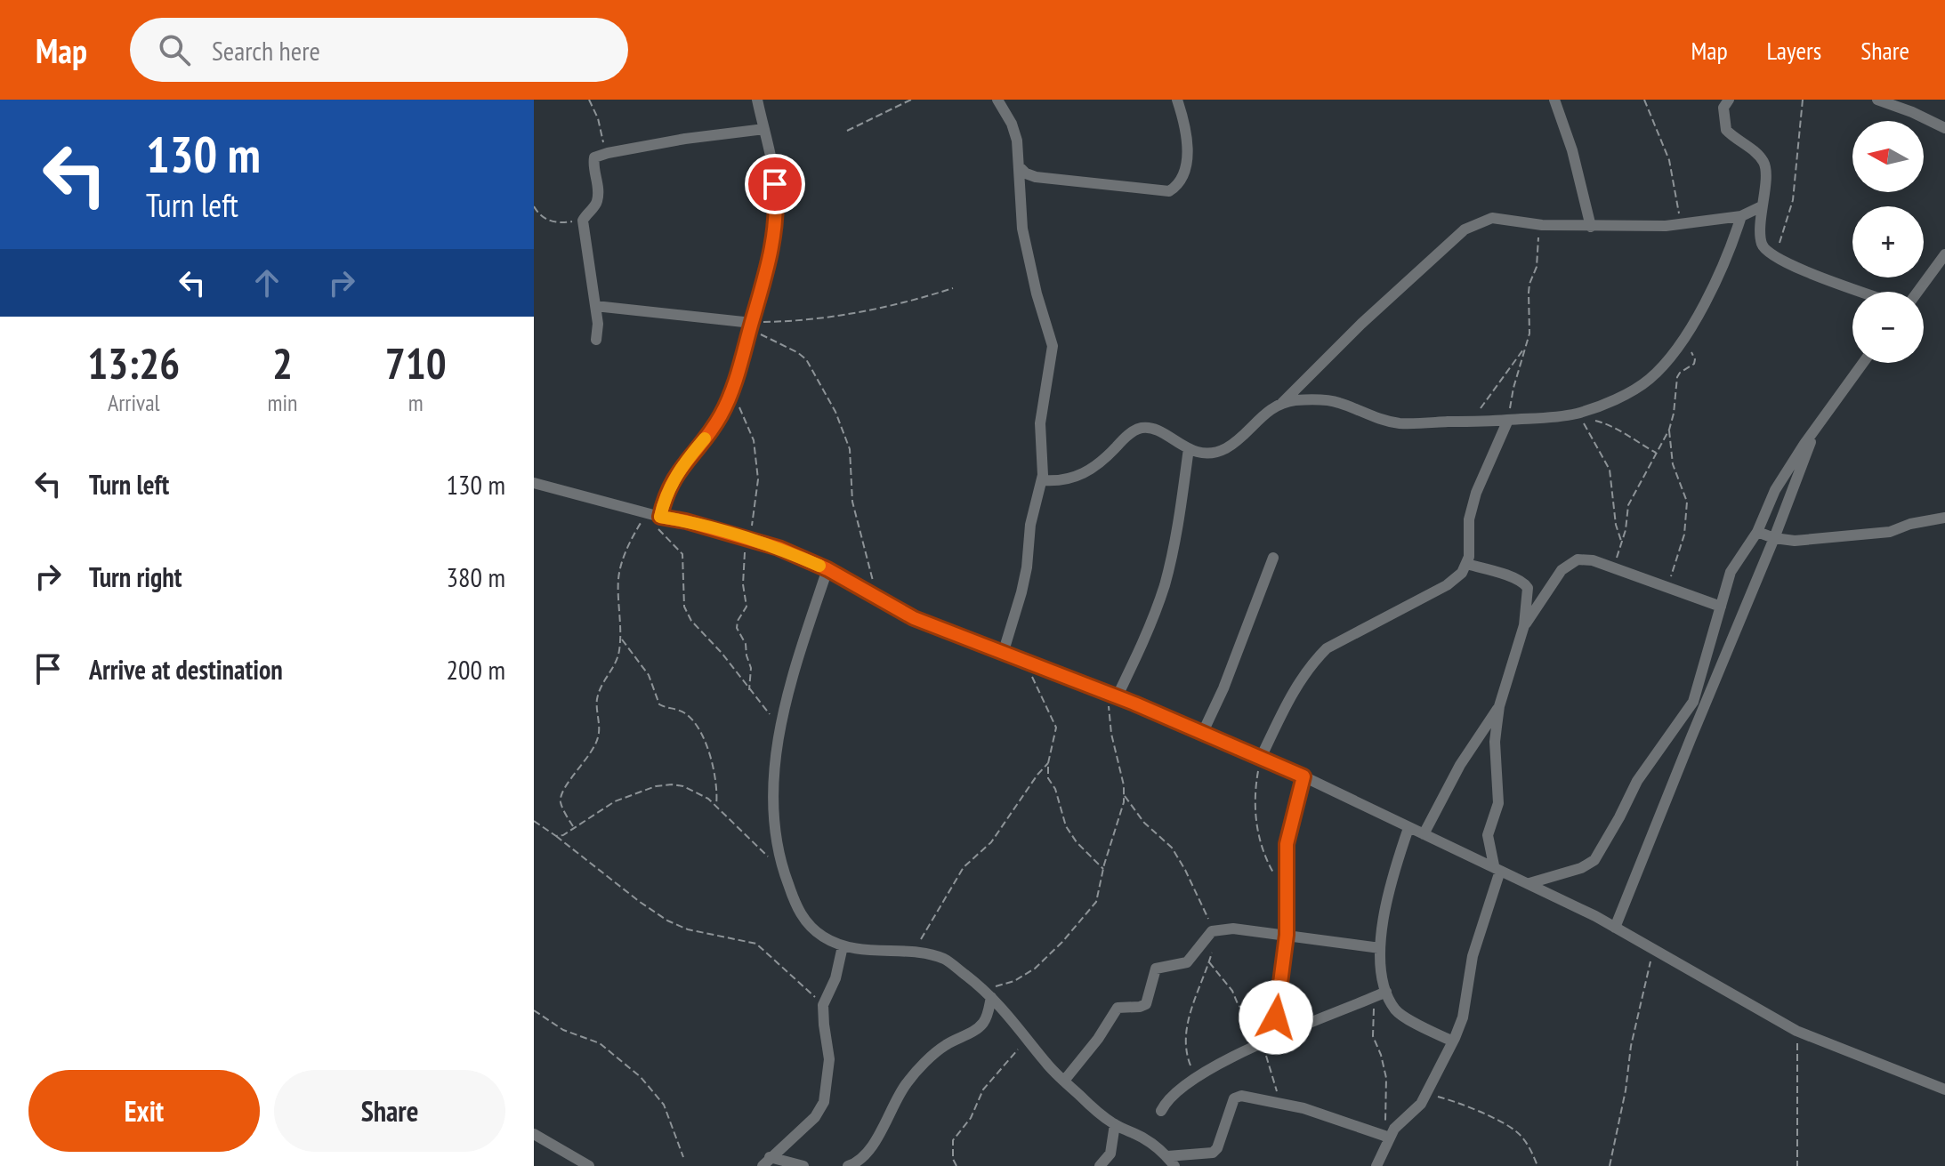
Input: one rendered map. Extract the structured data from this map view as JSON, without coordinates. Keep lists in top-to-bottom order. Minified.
{"north":"left","page":{"header":"Map","search":"Search here","nav":["Map","Layers","Share"],"turn":["130 m","Turn left"],"map_buttons":["+","−"],"eta":["13:26","Arrival","2","min","710","m"],"list":[{"name":"Turn left","value":"130 m"},{"name":"Turn right","value":"380 m"},{"name":"Arrive at destination","value":"200 m"}],"buttons":["Exit","Share"]}}
